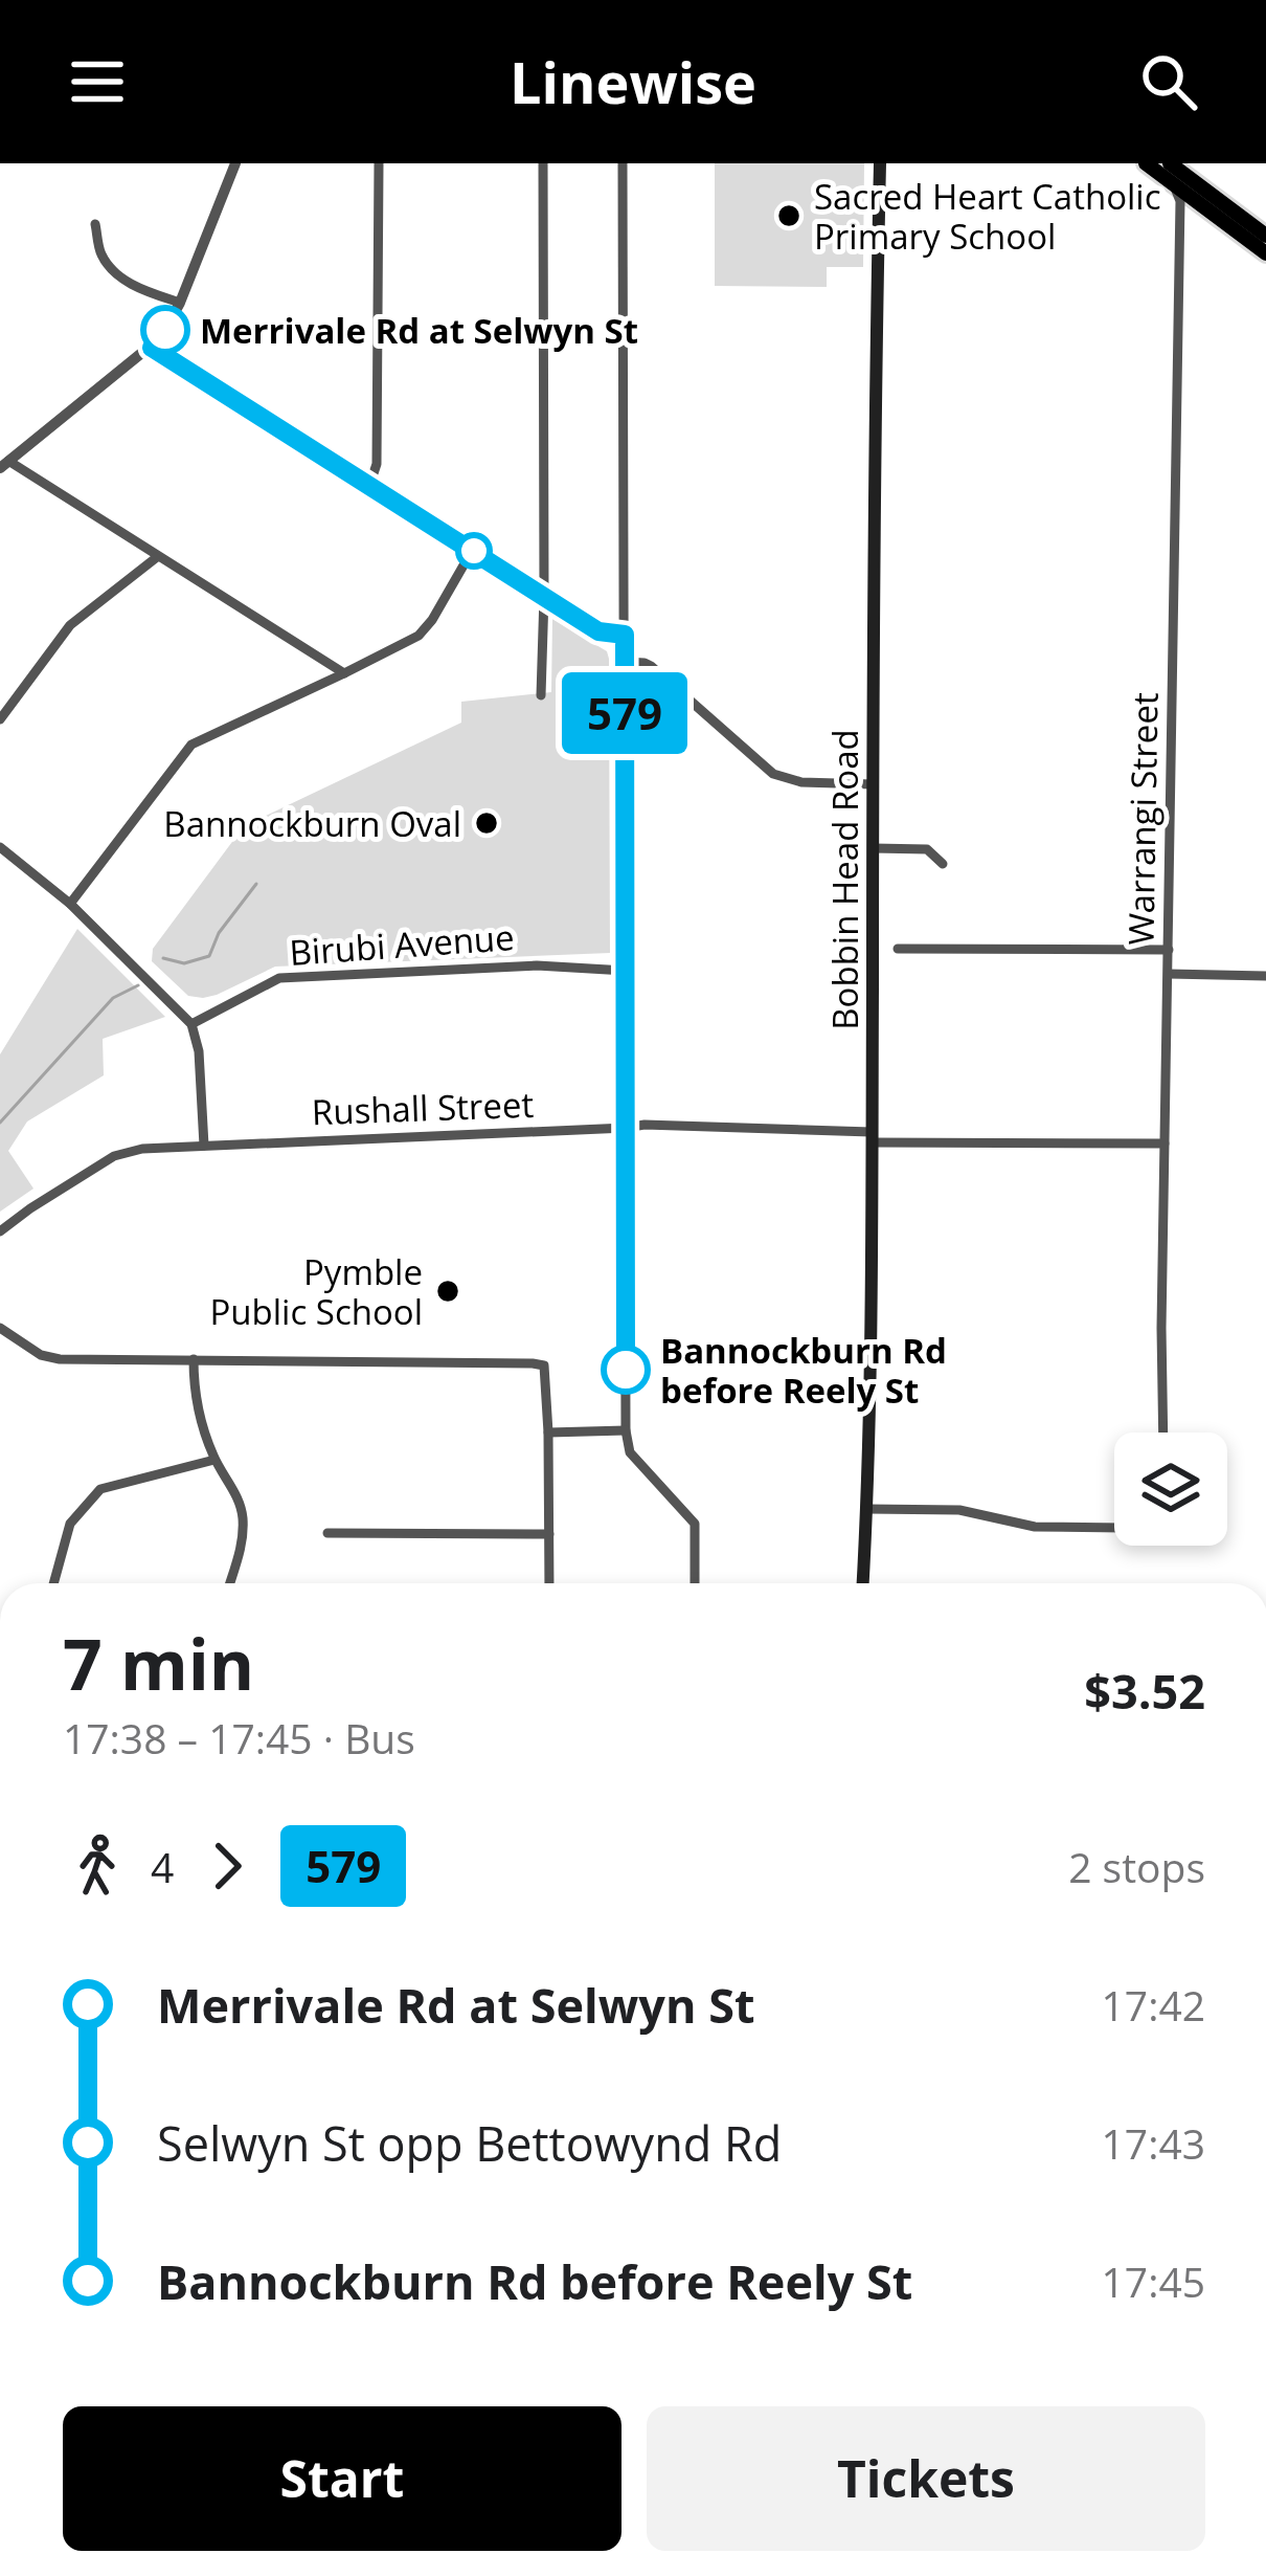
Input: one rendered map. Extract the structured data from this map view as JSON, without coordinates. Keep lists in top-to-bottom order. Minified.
{"streets":{"main road":["Bobbin Head Road"],"street":["Warrangi Street","Birubi Avenue","Rushall Street"]},"crossings":[["Warrangi Street","Rushall Street"],["Bobbin Head Road","Rushall Street"]],"places":["Sacred Heart Catholic Primary School","Merrivale Rd at Selwyn St","Bannockburn Oval","Pymble Public School","Bannockburn Rd before Reely St"],"lines":["bus line 579"],"page":{"header":"Linewise","on_map":"579","heading":["7 min","17:38 – 17:45 · Bus","$3.52"],"legs":["4","579","2 stops"],"list":[{"name":"Merrivale Rd at Selwyn St","value":"17:42"},{"name":"Selwyn St opp Bettowynd Rd","value":"17:43"},{"name":"Bannockburn Rd before Reely St","value":"17:45"}],"buttons":["Start","Tickets"]}}
